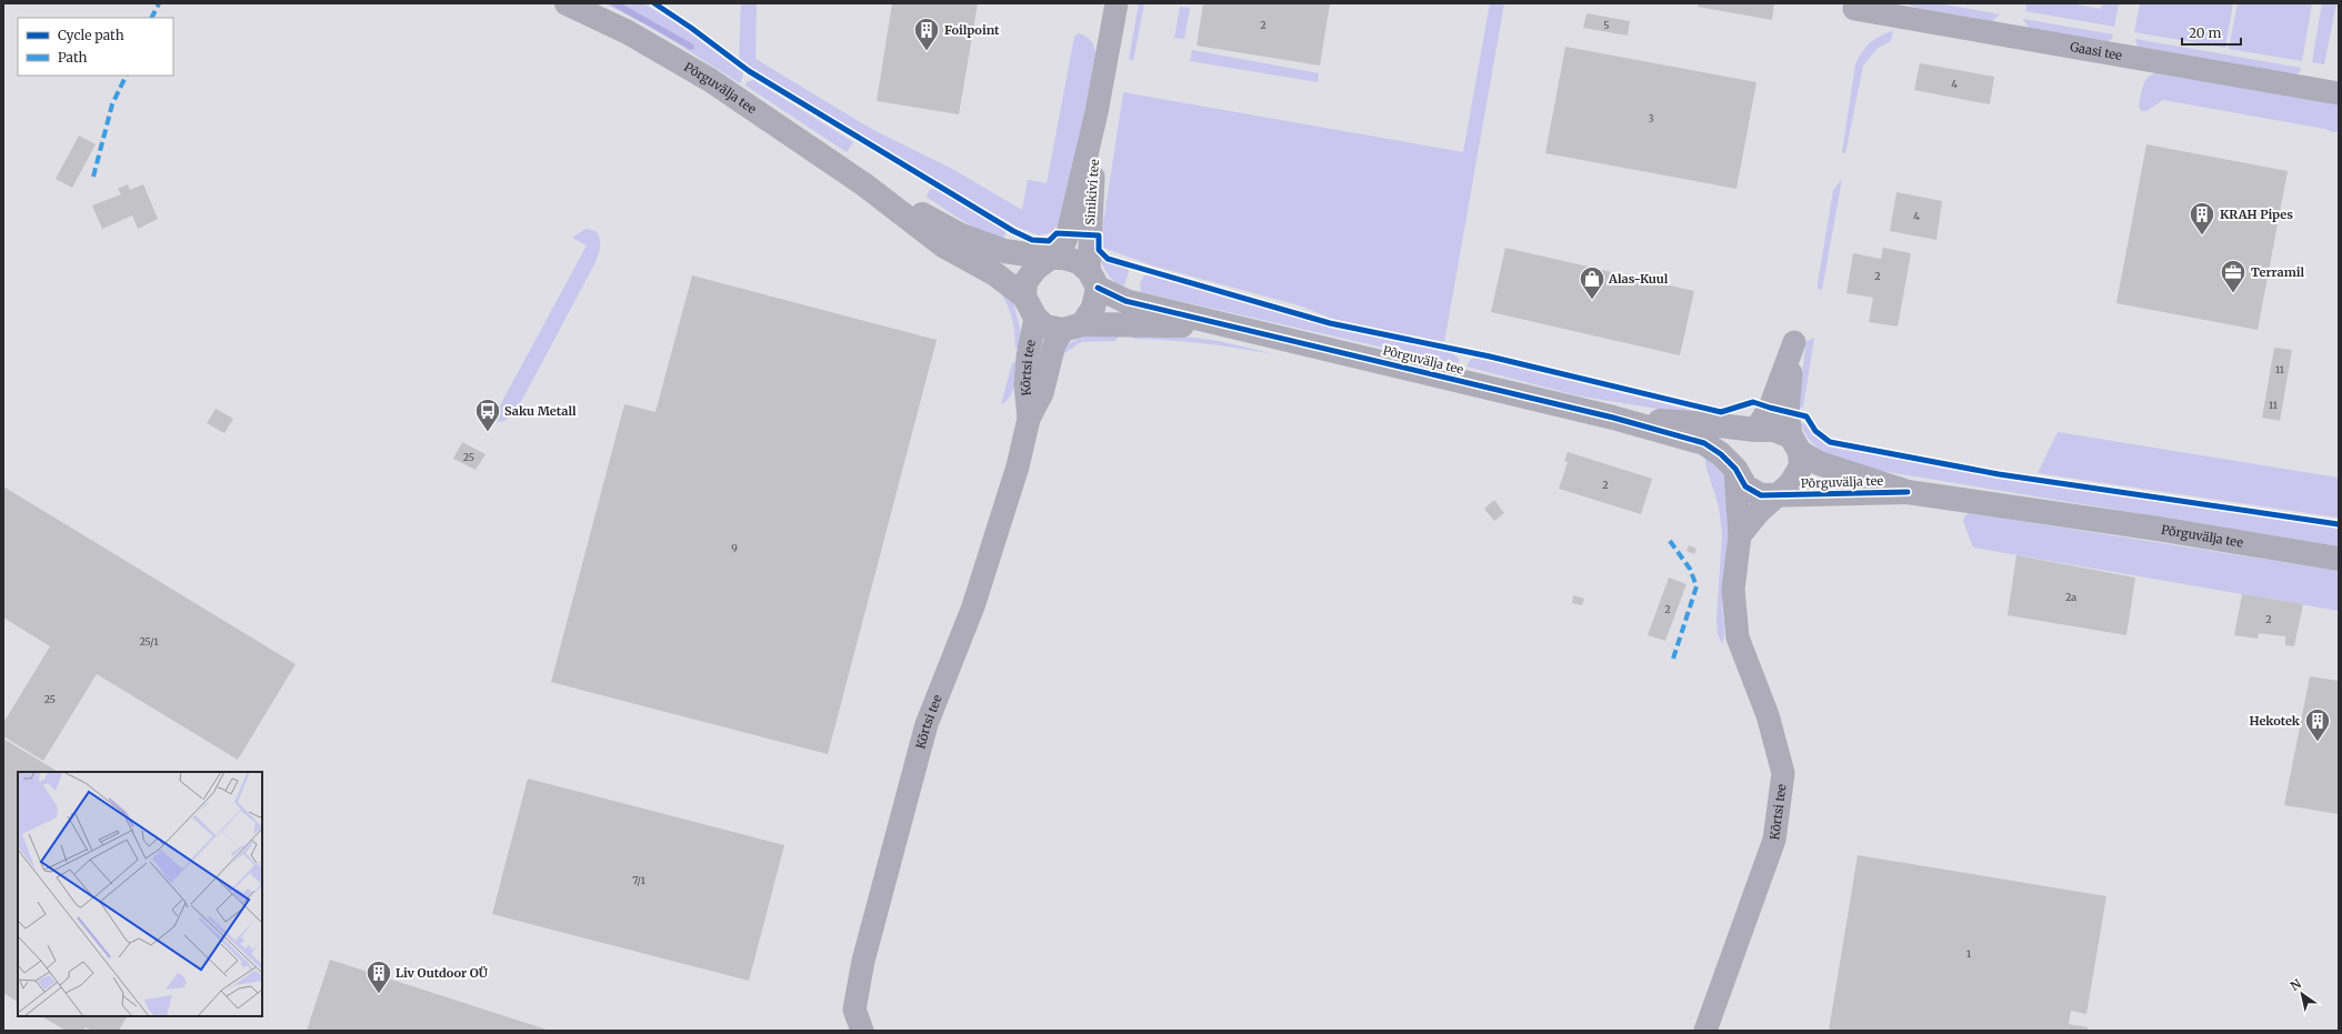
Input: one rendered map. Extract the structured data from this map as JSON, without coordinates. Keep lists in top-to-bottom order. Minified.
{"streets":{"street":["Gaasi tee","Põrguvälja tee","Sinikivi tee","Kõrtsi tee"]},"crossings":[["Põrguvälja tee","Sinikivi tee"],["Põrguvälja tee","Kõrtsi tee"],["Sinikivi tee","Kõrtsi tee"]],"places":{"building":["Foilpoint","KRAH Pipes","Hekotek","Liv Outdoor OÜ"],"office":["Terramil"],"shop":["Alas-Kuul"],"bus stop":["Saku Metall"]},"house_numbers":["2","5","4","3","4","2","11","11","25","2","9","2a","2","2","25/1","25","7/1","1"],"legend":["Cycle path","Path"],"scale_bar":"20 m","north":"top left"}
